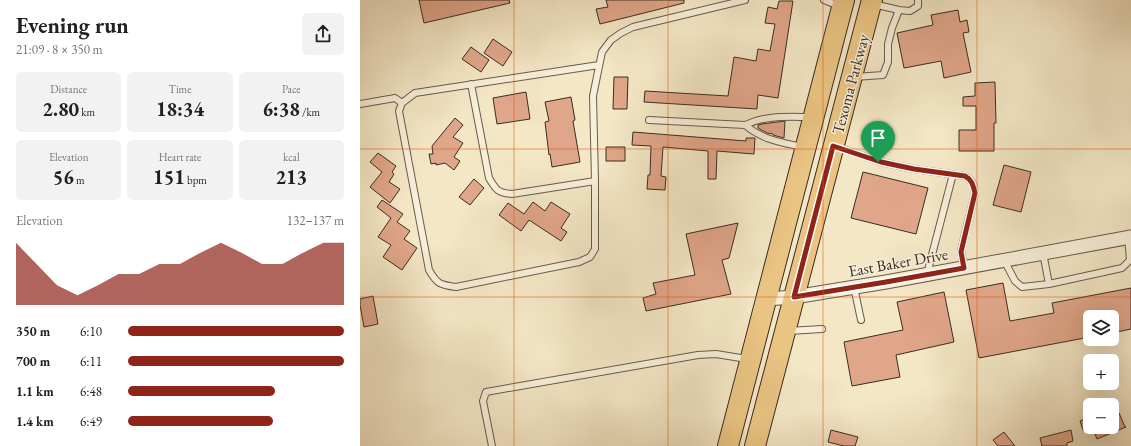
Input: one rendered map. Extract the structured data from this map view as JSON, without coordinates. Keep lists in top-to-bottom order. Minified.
{"streets":{"main road":["Texoma Parkway"],"street":["East Baker Drive"]},"crossings":[["Texoma Parkway","East Baker Drive"]],"page":{"heading":["Evening run","21:09 · 8 × 350 m"],"stats":[["Distance","2.80 km"],["Time","18:34"],["Pace","6:38 /km"],["Elevation","56 m"],["Heart rate","151 bpm"],["kcal","213"]],"chart":["Elevation","132–137 m"],"map_buttons":["+","−"],"list":[{"name":"350 m","note":"6:10"},{"name":"700 m","note":"6:11"},{"name":"1.1 km","note":"6:48"},{"name":"1.4 km","note":"6:49"}]}}
